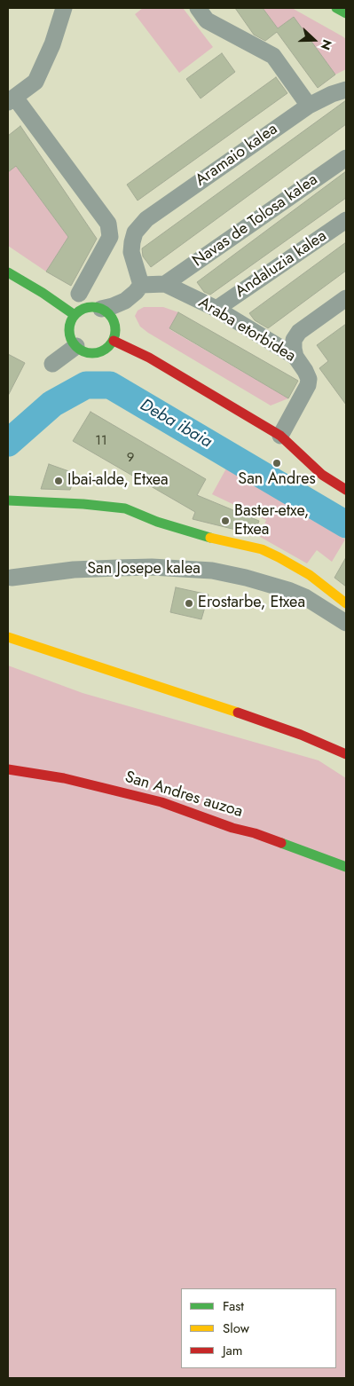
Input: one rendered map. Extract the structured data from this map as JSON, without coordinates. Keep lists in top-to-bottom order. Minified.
{"streets":{"street":["Aramaio kalea","Navas de Tolosa kalea","Andaluzia kalea","Araba etorbidea","San Josepe kalea","San Andres auzoa"]},"crossings":[["Aramaio kalea","Araba etorbidea"],["Navas de Tolosa kalea","Araba etorbidea"],["Andaluzia kalea","Araba etorbidea"]],"water":["Deba ibaia"],"places":["San Andres","Ibai-alde, Etxea","Baster-etxe, Etxea","Erostarbe, Etxea"],"house_numbers":["11","9"],"legend":["Fast","Slow","Jam"],"north":"right"}
